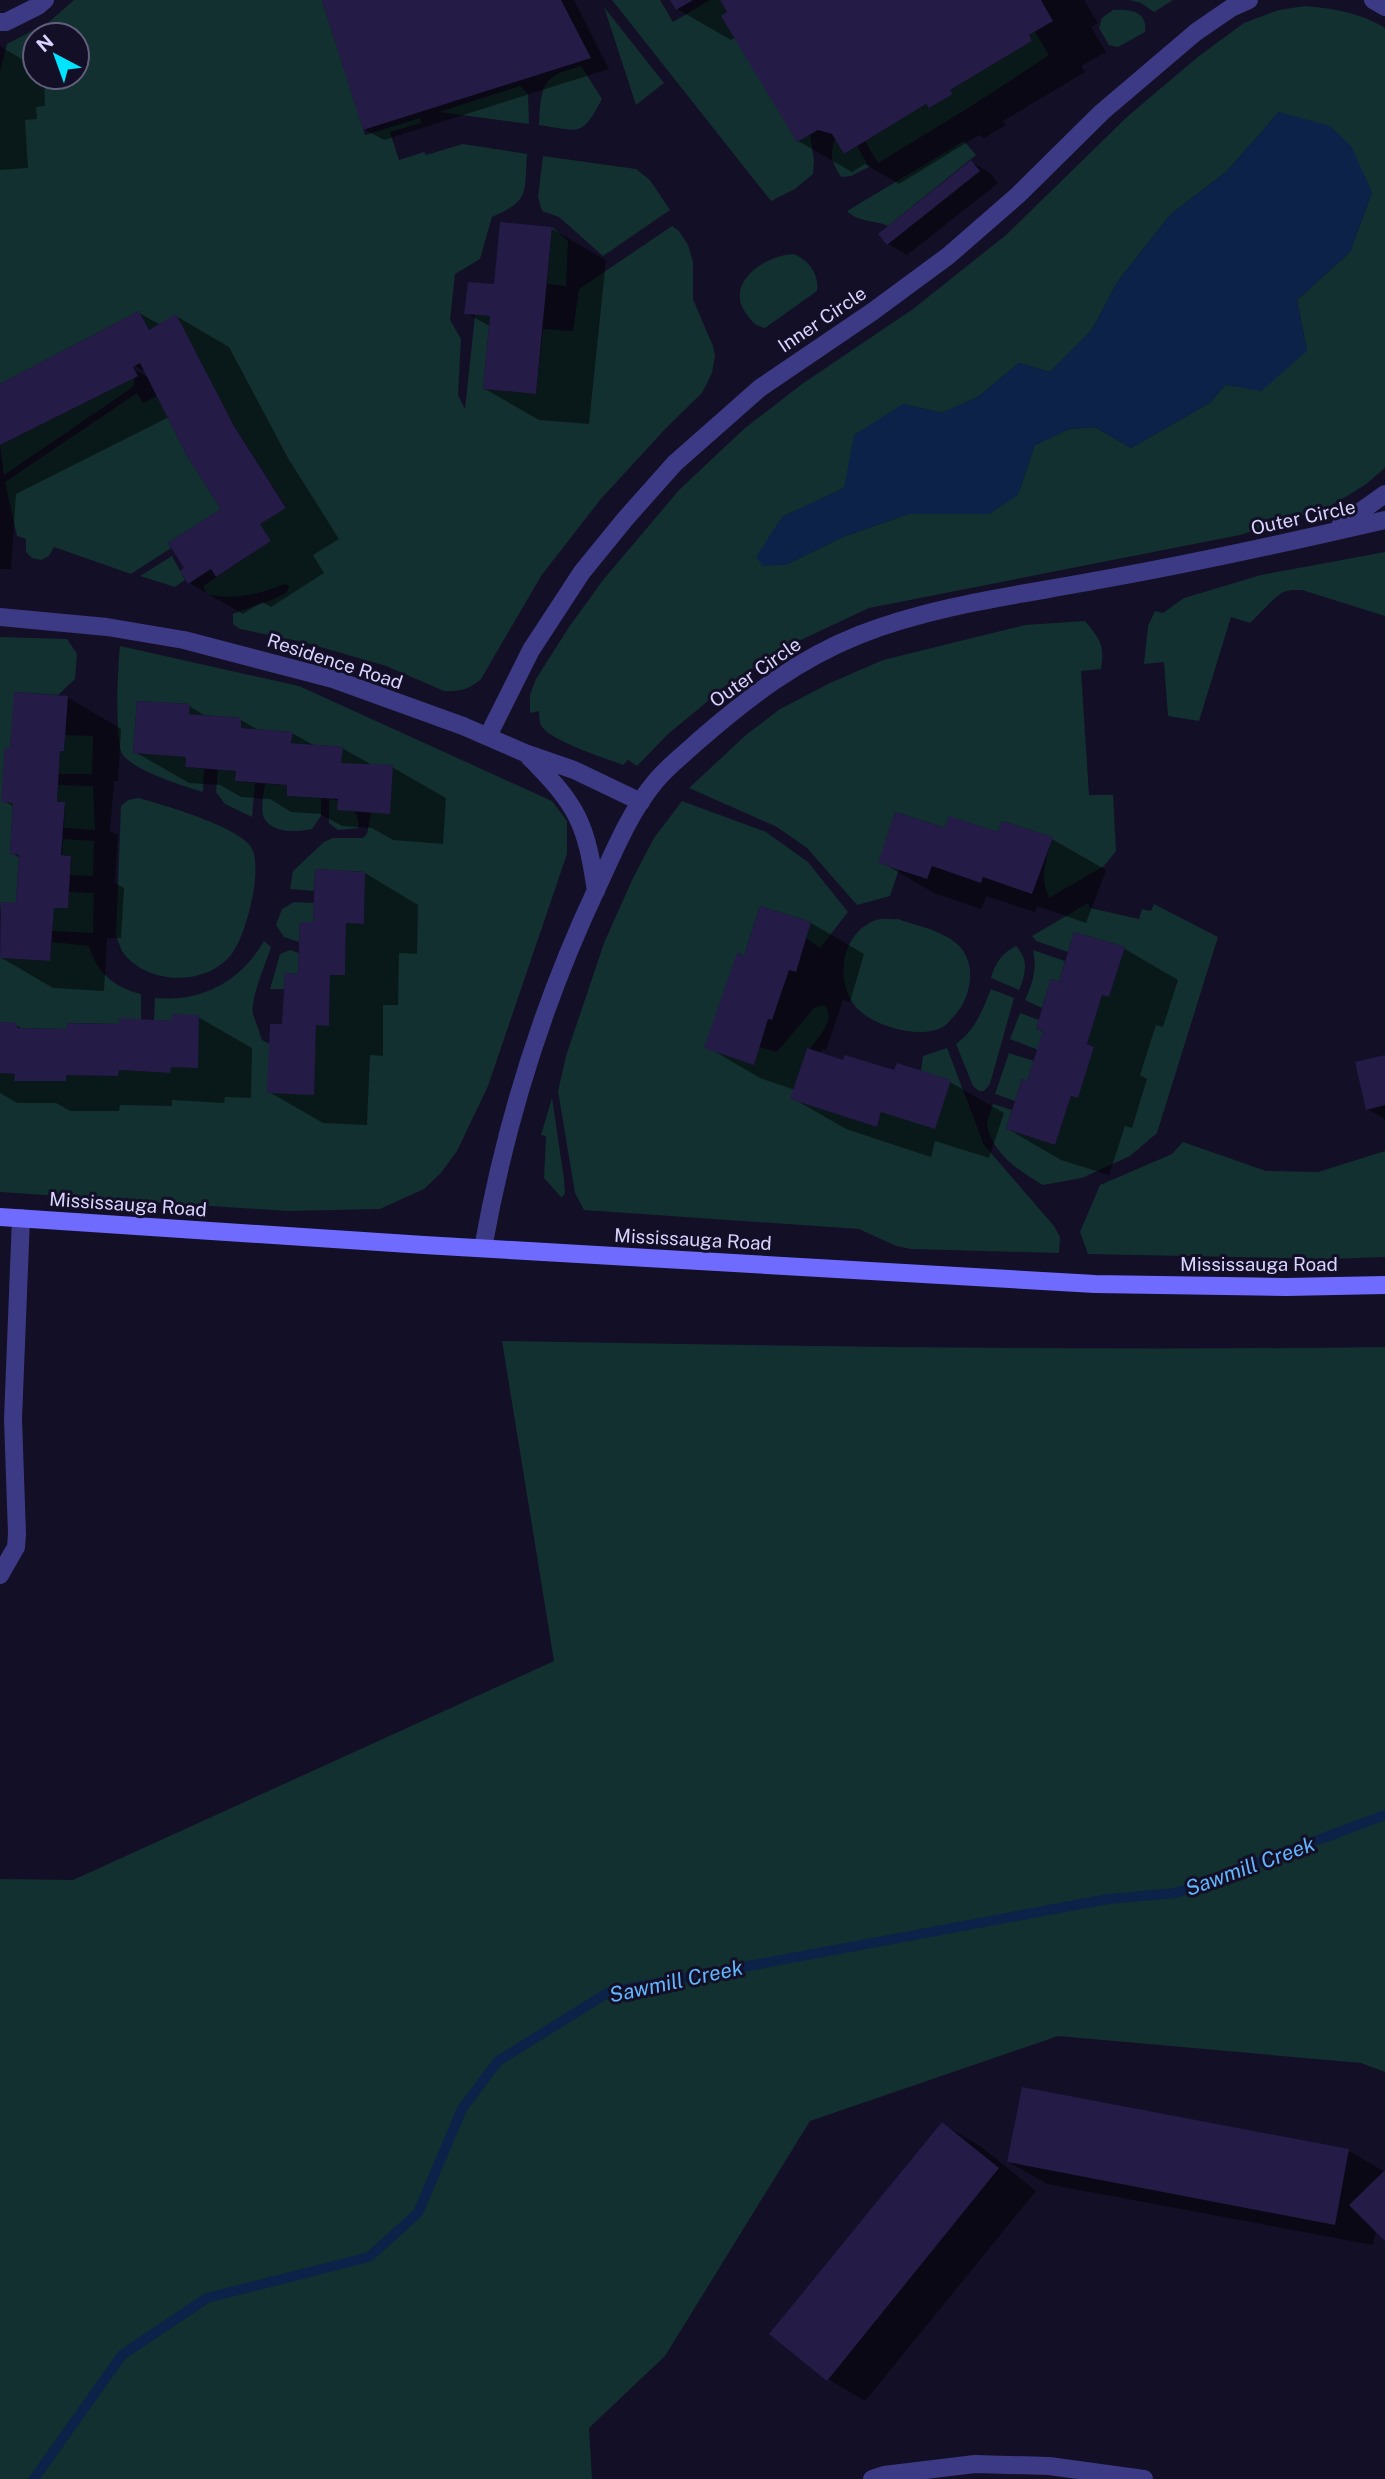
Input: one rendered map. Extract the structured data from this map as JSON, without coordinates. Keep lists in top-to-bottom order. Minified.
{"streets":{"main road":["Mississauga Road"],"street":["Inner Circle","Outer Circle","Residence Road"]},"crossings":[["Inner Circle","Residence Road"],["Outer Circle","Residence Road"],["Outer Circle","Mississauga Road"]],"water":["Sawmill Creek"],"north":"top left"}
